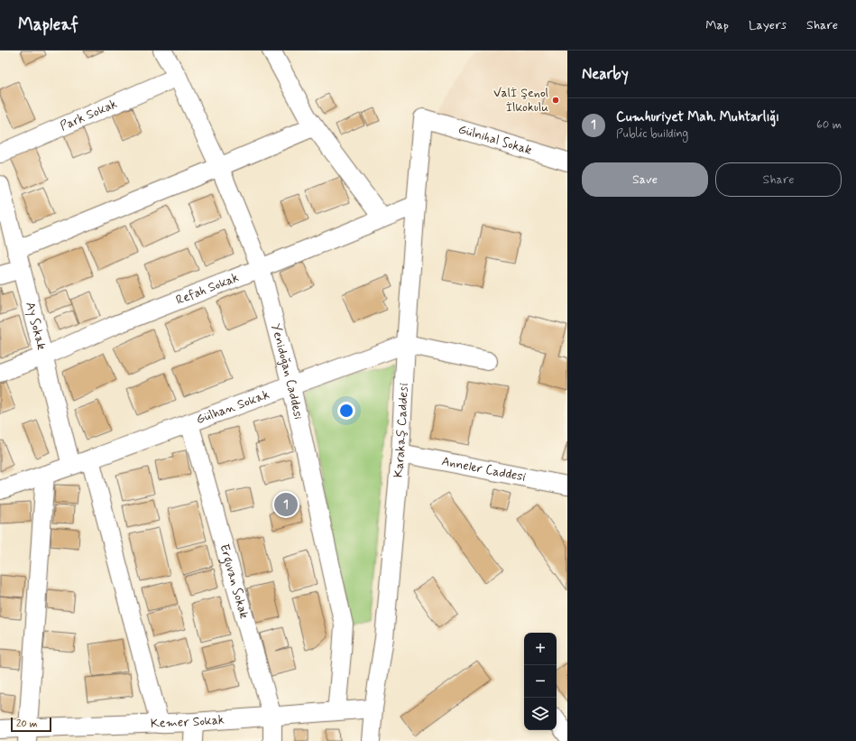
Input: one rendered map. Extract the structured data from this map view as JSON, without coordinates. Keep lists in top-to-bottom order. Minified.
{"streets":{"street":["Park Sokak","Gülnihal Sokak","Refah Sokak","Ay Sokak","Yenidoğan Caddesi","Gülhan Sokak","Karakaş Caddesi","Anneler Caddesi","Erguvan Sokak","Kemer Sokak"]},"crossings":[["Park Sokak","Yenidoğan Caddesi"],["Gülnihal Sokak","Karakaş Caddesi"],["Refah Sokak","Ay Sokak"],["Refah Sokak","Yenidoğan Caddesi"],["Refah Sokak","Karakaş Caddesi"],["Ay Sokak","Gülhan Sokak"],["Yenidoğan Caddesi","Gülhan Sokak"],["Yenidoğan Caddesi","Kemer Sokak"],["Gülhan Sokak","Karakaş Caddesi"],["Gülhan Sokak","Erguvan Sokak"],["Karakaş Caddesi","Anneler Caddesi"],["Karakaş Caddesi","Kemer Sokak"],["Erguvan Sokak","Kemer Sokak"]],"places":["Valİ Şenol İlkokulu"],"scale_bar":"20 m","page":{"header":"Mapleaf","nav":["Map","Layers","Share"],"heading":"Nearby","list":[{"mark":"1","name":"Cumhuriyet Mah. Muhtarlığı","note":"Public building","value":"60 m"}],"buttons":["Save","Share"],"pins":"1","map_buttons":["+","−"],"scale":"20 m"}}
